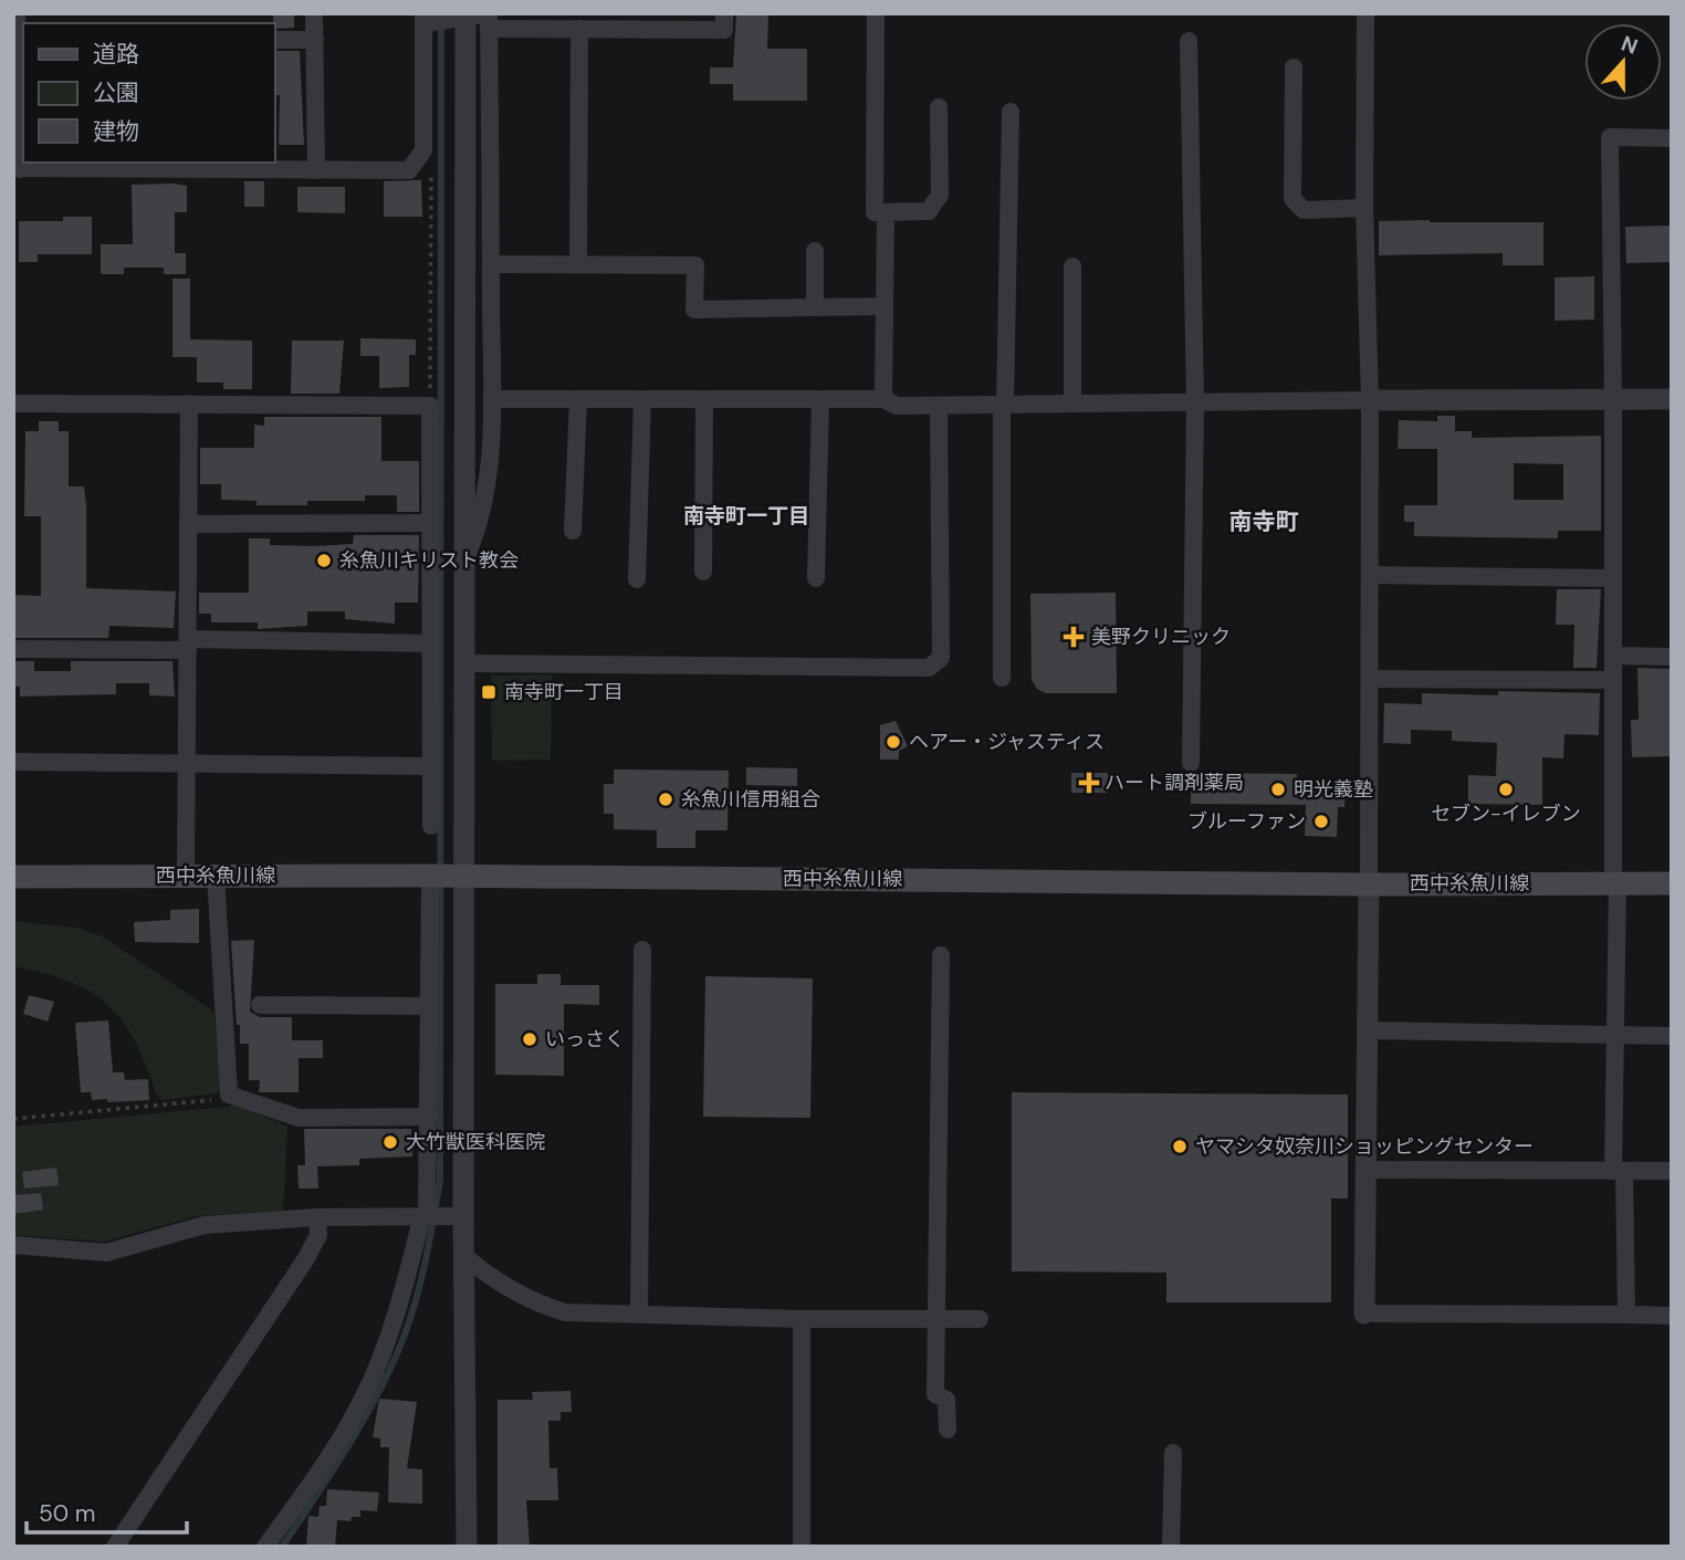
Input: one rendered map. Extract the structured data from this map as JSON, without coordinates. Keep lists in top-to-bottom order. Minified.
{"streets":{"main road":["西中糸魚川線"]},"districts":["南寺町一丁目","南寺町"],"places":{"other":["糸魚川キリスト教会","ヘアー・ジャスティス","明光義塾","セブン-イレブン","糸魚川信用組合","ブルーファン","いっさく","大竹獣医科医院","ヤマシタ奴奈川ショッピングセンター"],"health":["美野クリニック","ハート調剤薬局"],"transit":["南寺町一丁目"]},"legend":["道路","公園","建物"],"scale_bar":"50 m","north":"top"}
